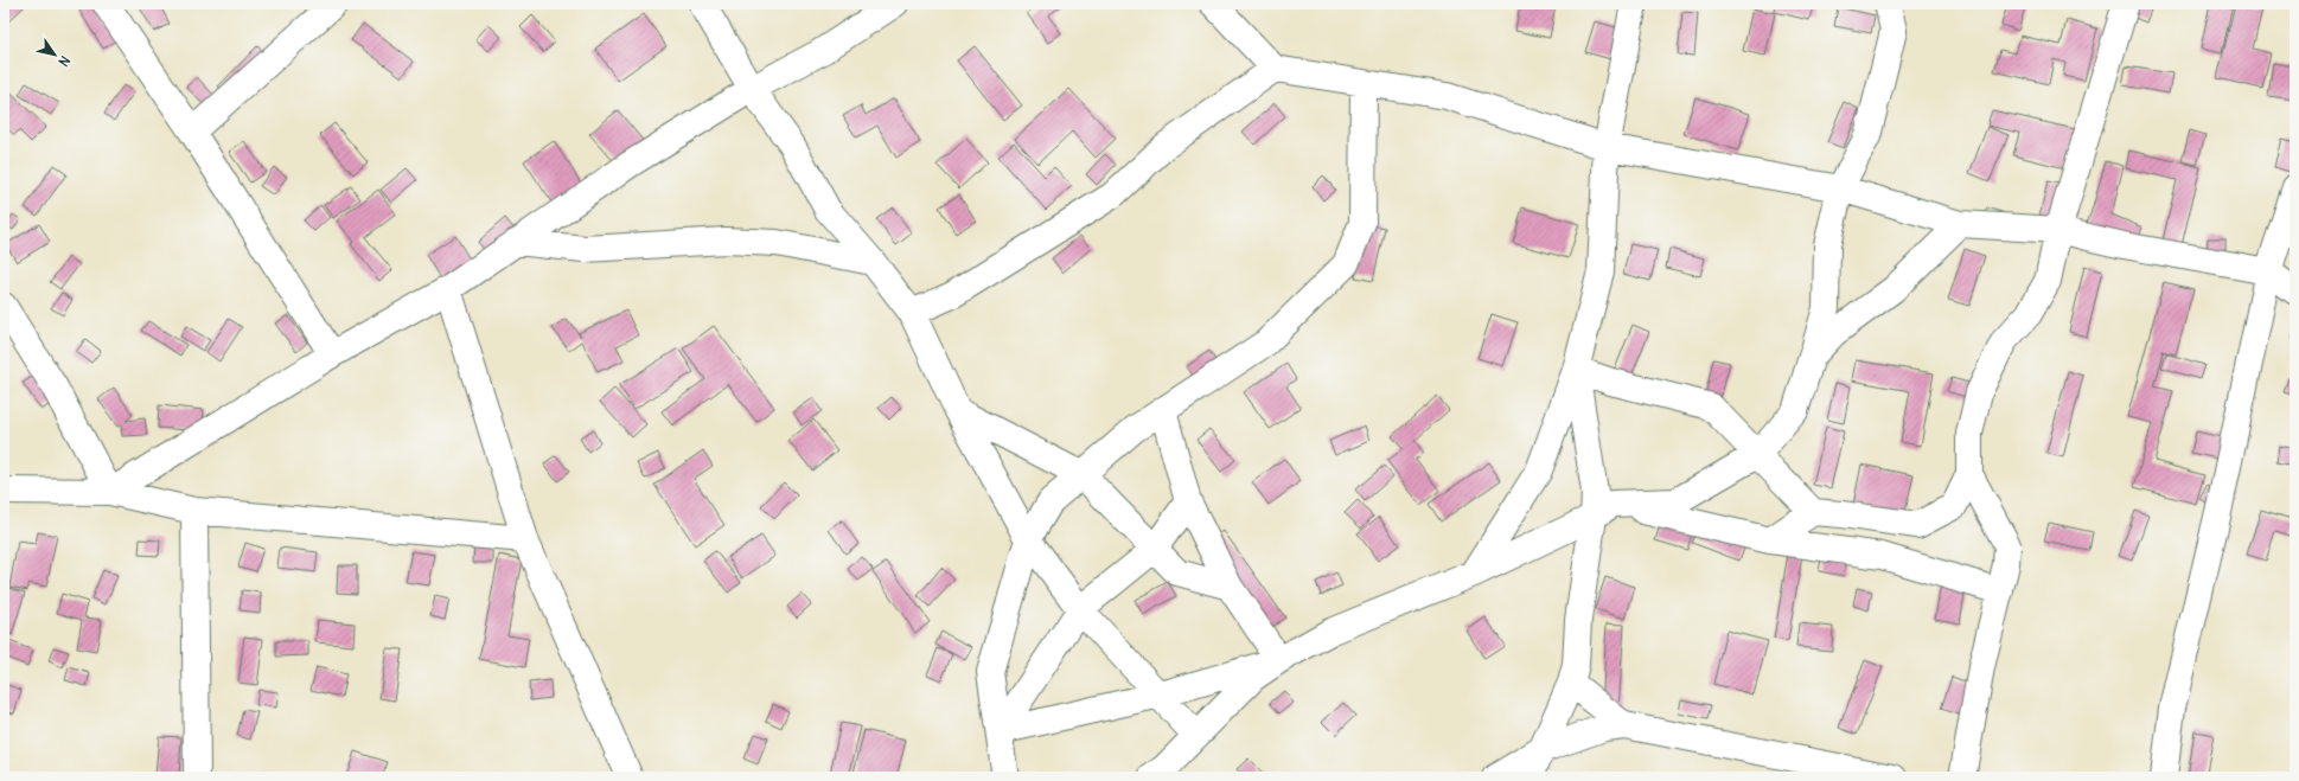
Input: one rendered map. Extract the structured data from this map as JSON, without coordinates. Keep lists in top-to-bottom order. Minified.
{"north":"bottom right"}
